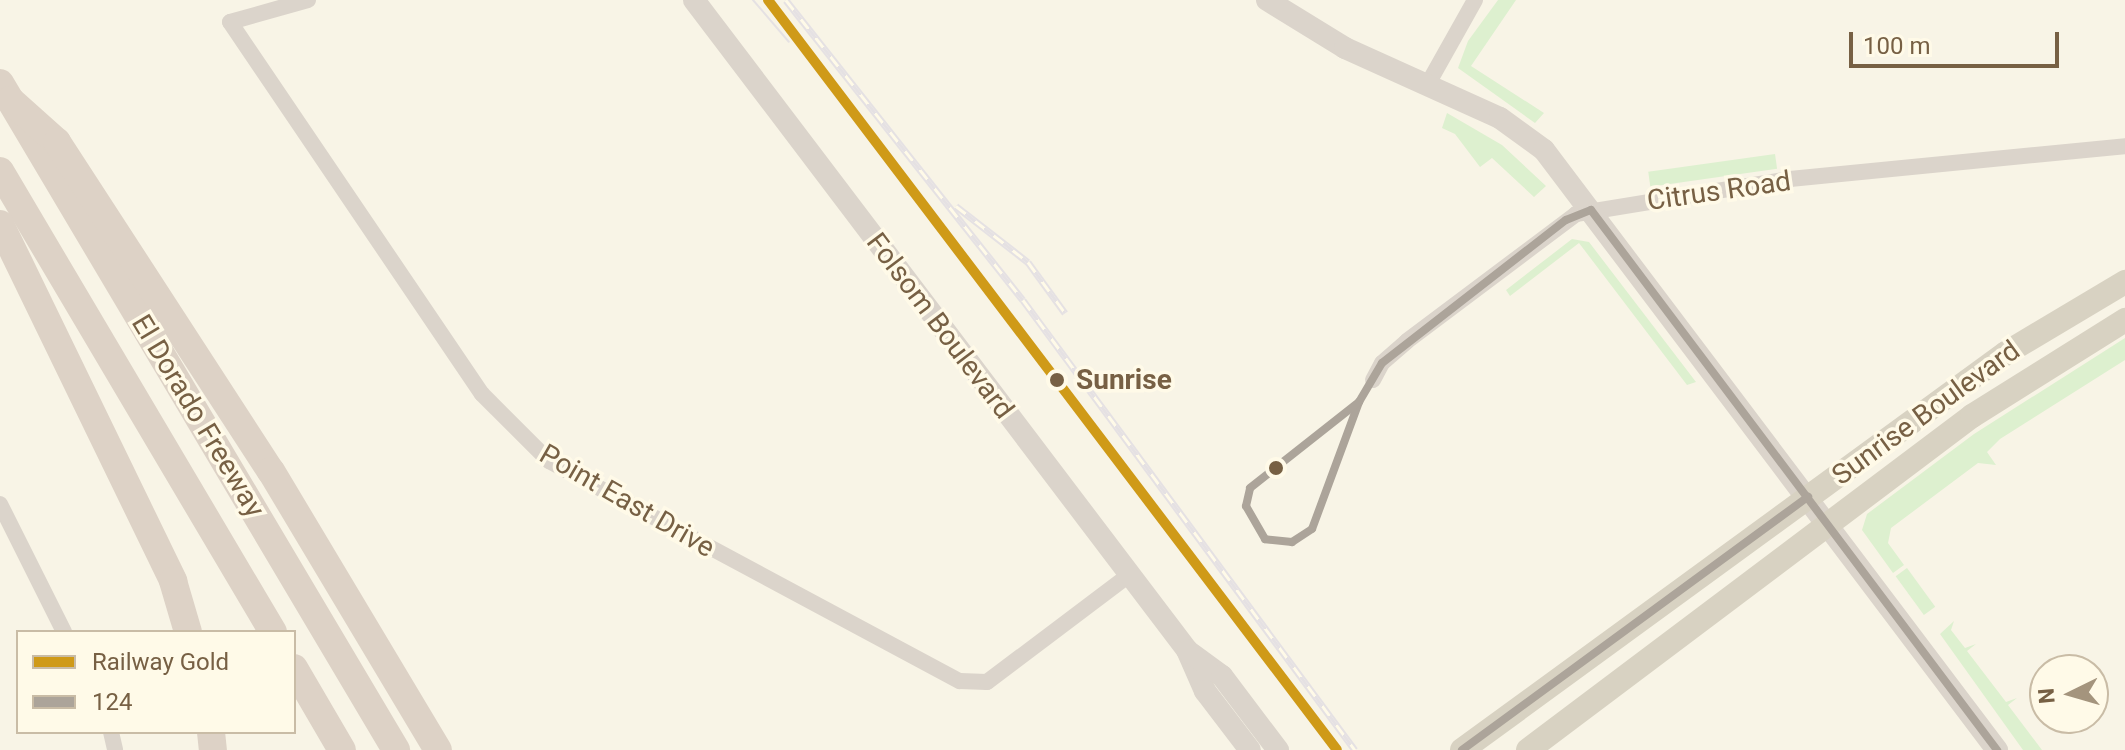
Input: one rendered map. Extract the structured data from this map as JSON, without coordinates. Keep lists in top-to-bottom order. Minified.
{"streets":{"highway":["El Dorado Freeway"],"main road":["Folsom Boulevard","Sunrise Boulevard"],"street":["Citrus Road","Point East Drive"]},"crossings":[["Folsom Boulevard","Point East Drive"]],"places":["Sunrise"],"lines":["rail line Gold","transit line 124"],"legend":["Railway Gold","124"],"scale_bar":"100 m","north":"left"}
